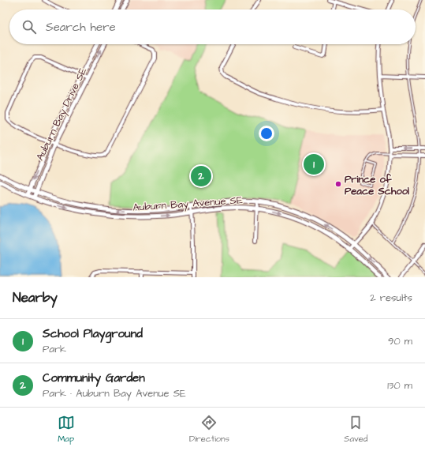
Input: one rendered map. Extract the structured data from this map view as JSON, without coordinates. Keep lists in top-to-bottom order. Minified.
{"streets":{"street":["Auburn Bay Drive SE","Auburn Bay Avenue SE"]},"crossings":[["Auburn Bay Drive SE","Auburn Bay Avenue SE"]],"places":["Prince of Peace School"],"page":{"search":"Search here","pins":["1","2"],"heading":["Nearby","2 results"],"list":[{"mark":"1","name":"School Playground","note":"Park","value":"90 m"},{"mark":"2","name":"Community Garden","note":"Park · Auburn Bay Avenue SE","value":"130 m"}],"nav":["Map","Directions","Saved"]}}
